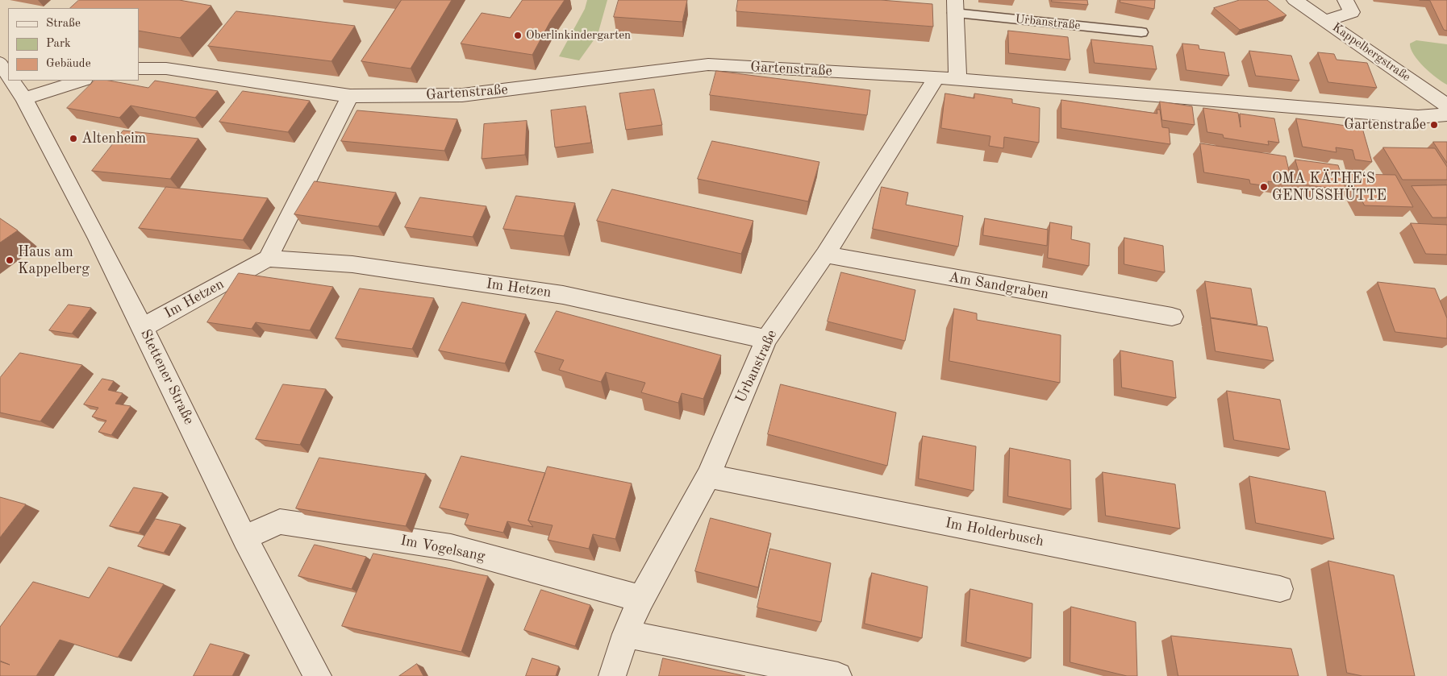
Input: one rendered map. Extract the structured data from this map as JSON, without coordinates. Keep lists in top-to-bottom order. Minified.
{"streets":{"street":["Urbanstraße","Kappelbergstraße","Gartenstraße","Am Sandgraben","Im Hetzen","Stettener Straße","Im Holderbusch","Im Vogelsang"]},"crossings":[["Urbanstraße","Gartenstraße"],["Urbanstraße","Am Sandgraben"],["Urbanstraße","Im Hetzen"],["Urbanstraße","Im Holderbusch"],["Urbanstraße","Im Vogelsang"],["Im Hetzen","Stettener Straße"],["Stettener Straße","Im Vogelsang"]],"places":["Oberlinkindergarten","Gartenstraße","Altenheim","OMA KÄTHE‘S GENUSSHÜTTE","Haus am Kappelberg"],"legend":["Straße","Park","Gebäude"]}
